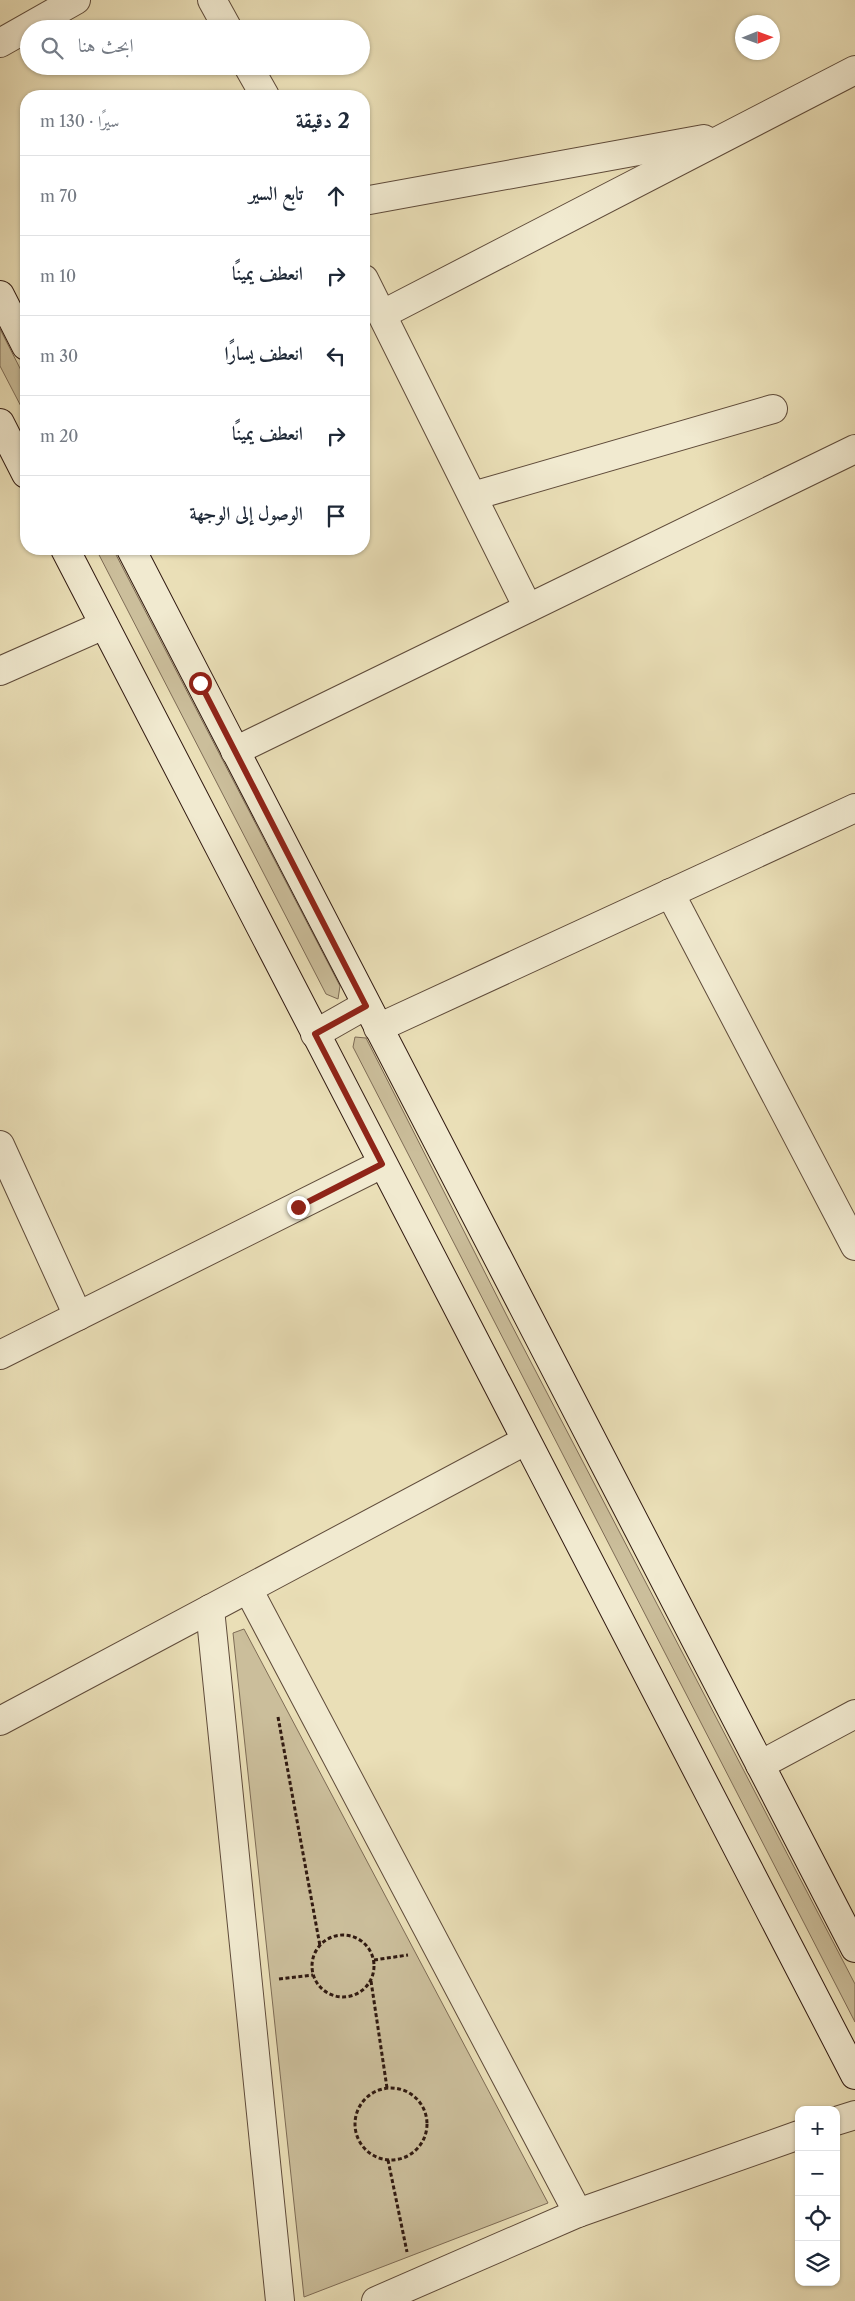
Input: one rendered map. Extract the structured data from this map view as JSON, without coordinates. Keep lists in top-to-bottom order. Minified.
{"north":"right","page":{"search":"ابحث هنا","heading":["2 دقيقة","سيرًا · 130 m"],"list":[["تابع السير","70 m"],["انعطف يمينًا","10 m"],["انعطف يسارًا","30 m"],["انعطف يمينًا","20 m"],"الوصول إلى الوجهة"],"map_buttons":["+","−"]}}
